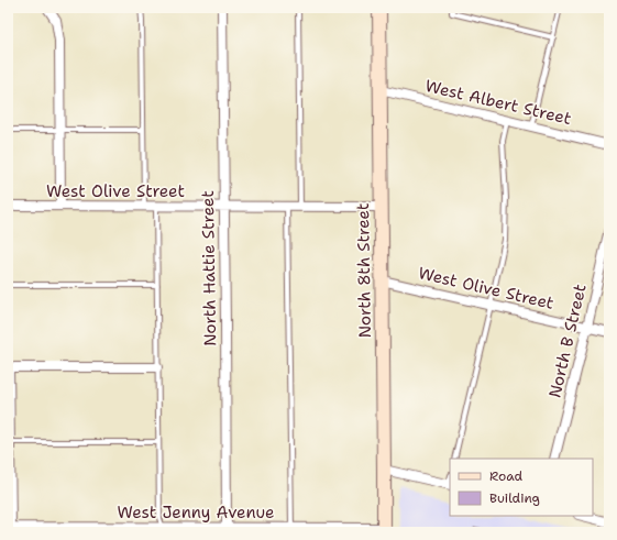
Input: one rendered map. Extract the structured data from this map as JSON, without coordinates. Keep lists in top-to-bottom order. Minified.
{"streets":{"street":["West Albert Street","West Olive Street","North Hattie Street","North 8th Street","North B Street","West Jenny Avenue"]},"crossings":[["West Albert Street","North 8th Street"],["West Olive Street","North Hattie Street"],["West Olive Street","North 8th Street"],["West Olive Street","North B Street"],["North Hattie Street","West Jenny Avenue"],["North 8th Street","West Jenny Avenue"]],"legend":["Road","Building"]}
